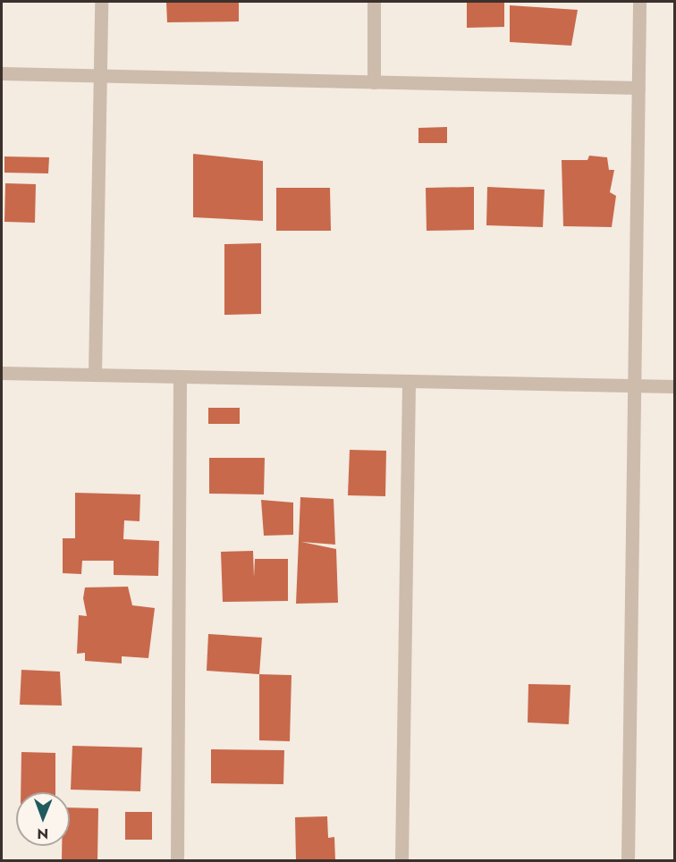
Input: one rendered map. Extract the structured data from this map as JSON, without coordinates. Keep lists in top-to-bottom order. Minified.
{"north":"bottom"}
